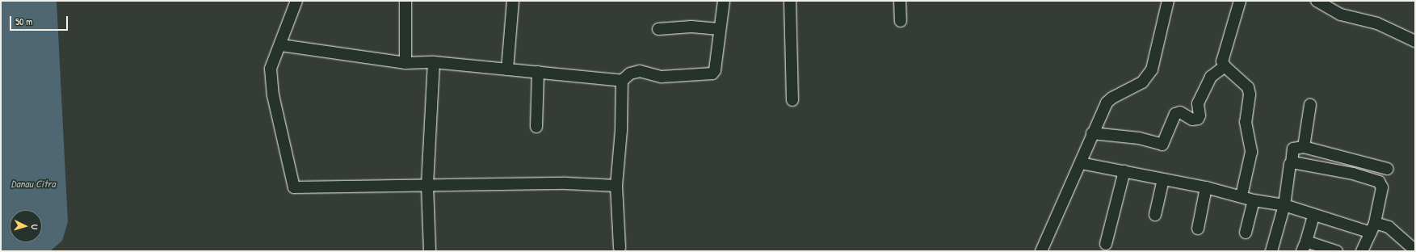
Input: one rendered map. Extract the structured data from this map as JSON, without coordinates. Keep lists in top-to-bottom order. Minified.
{"water":["Danau Citra"],"scale_bar":"50 m","north":"right"}
